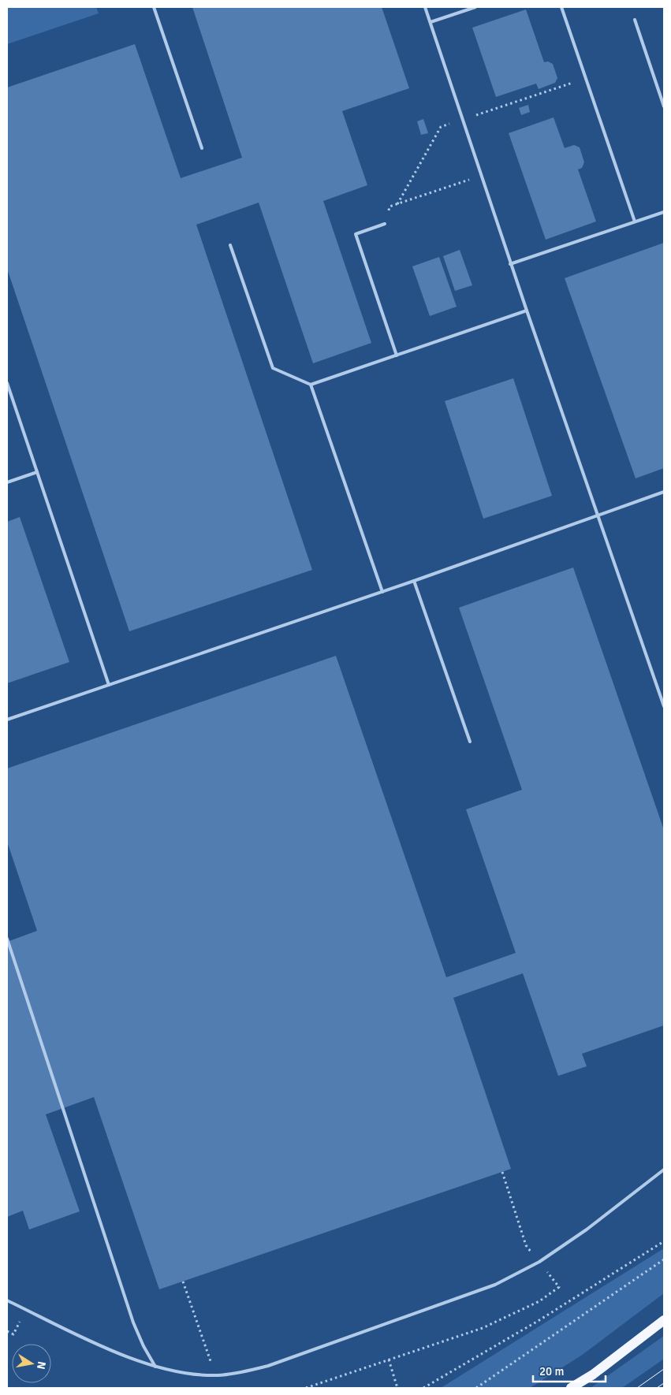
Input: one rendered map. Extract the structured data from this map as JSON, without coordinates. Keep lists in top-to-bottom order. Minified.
{"scale_bar":"20 m","north":"right"}
